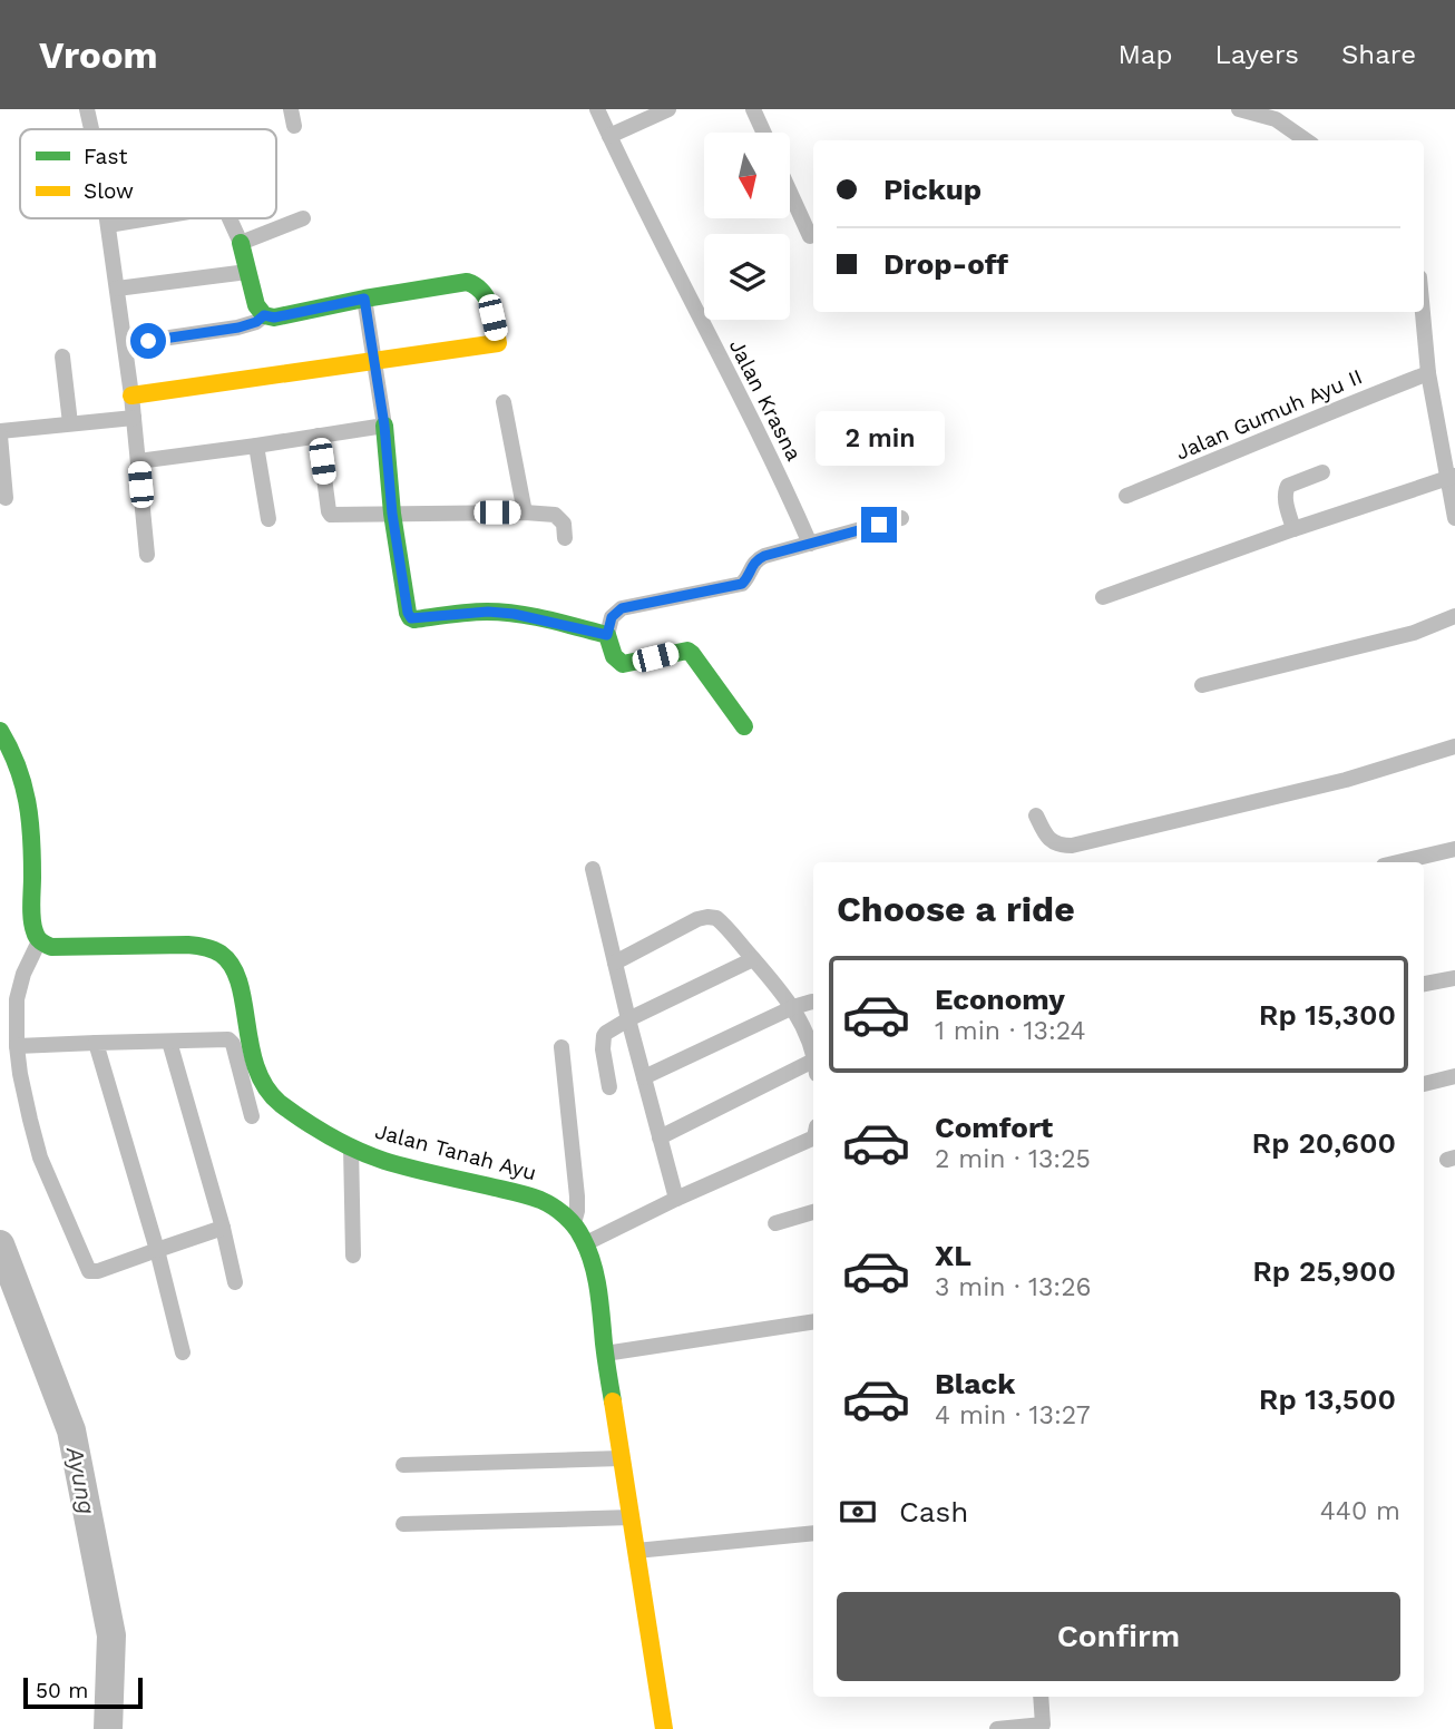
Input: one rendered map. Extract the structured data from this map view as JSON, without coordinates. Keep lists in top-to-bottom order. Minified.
{"streets":{"street":["Jalan Krasna","Jalan Gumuh Ayu II","Jalan Tanah Ayu"]},"water":["Ayung"],"legend":["Fast","Slow"],"scale_bar":"50 m","north":"bottom","page":{"header":"Vroom","nav":["Map","Layers","Share"],"banner":["Pickup","Drop-off"],"bubble":"2 min","heading":"Choose a ride","list":[{"name":"Economy","note":"1 min · 13:24","value":"Rp 15,300"},{"name":"Comfort","note":"2 min · 13:25","value":"Rp 20,600"},{"name":"XL","note":"3 min · 13:26","value":"Rp 25,900"},{"name":"Black","note":"4 min · 13:27","value":"Rp 13,500"}],"pay":["Cash","440 m"],"buttons":"Confirm","scale":"50 m"}}
